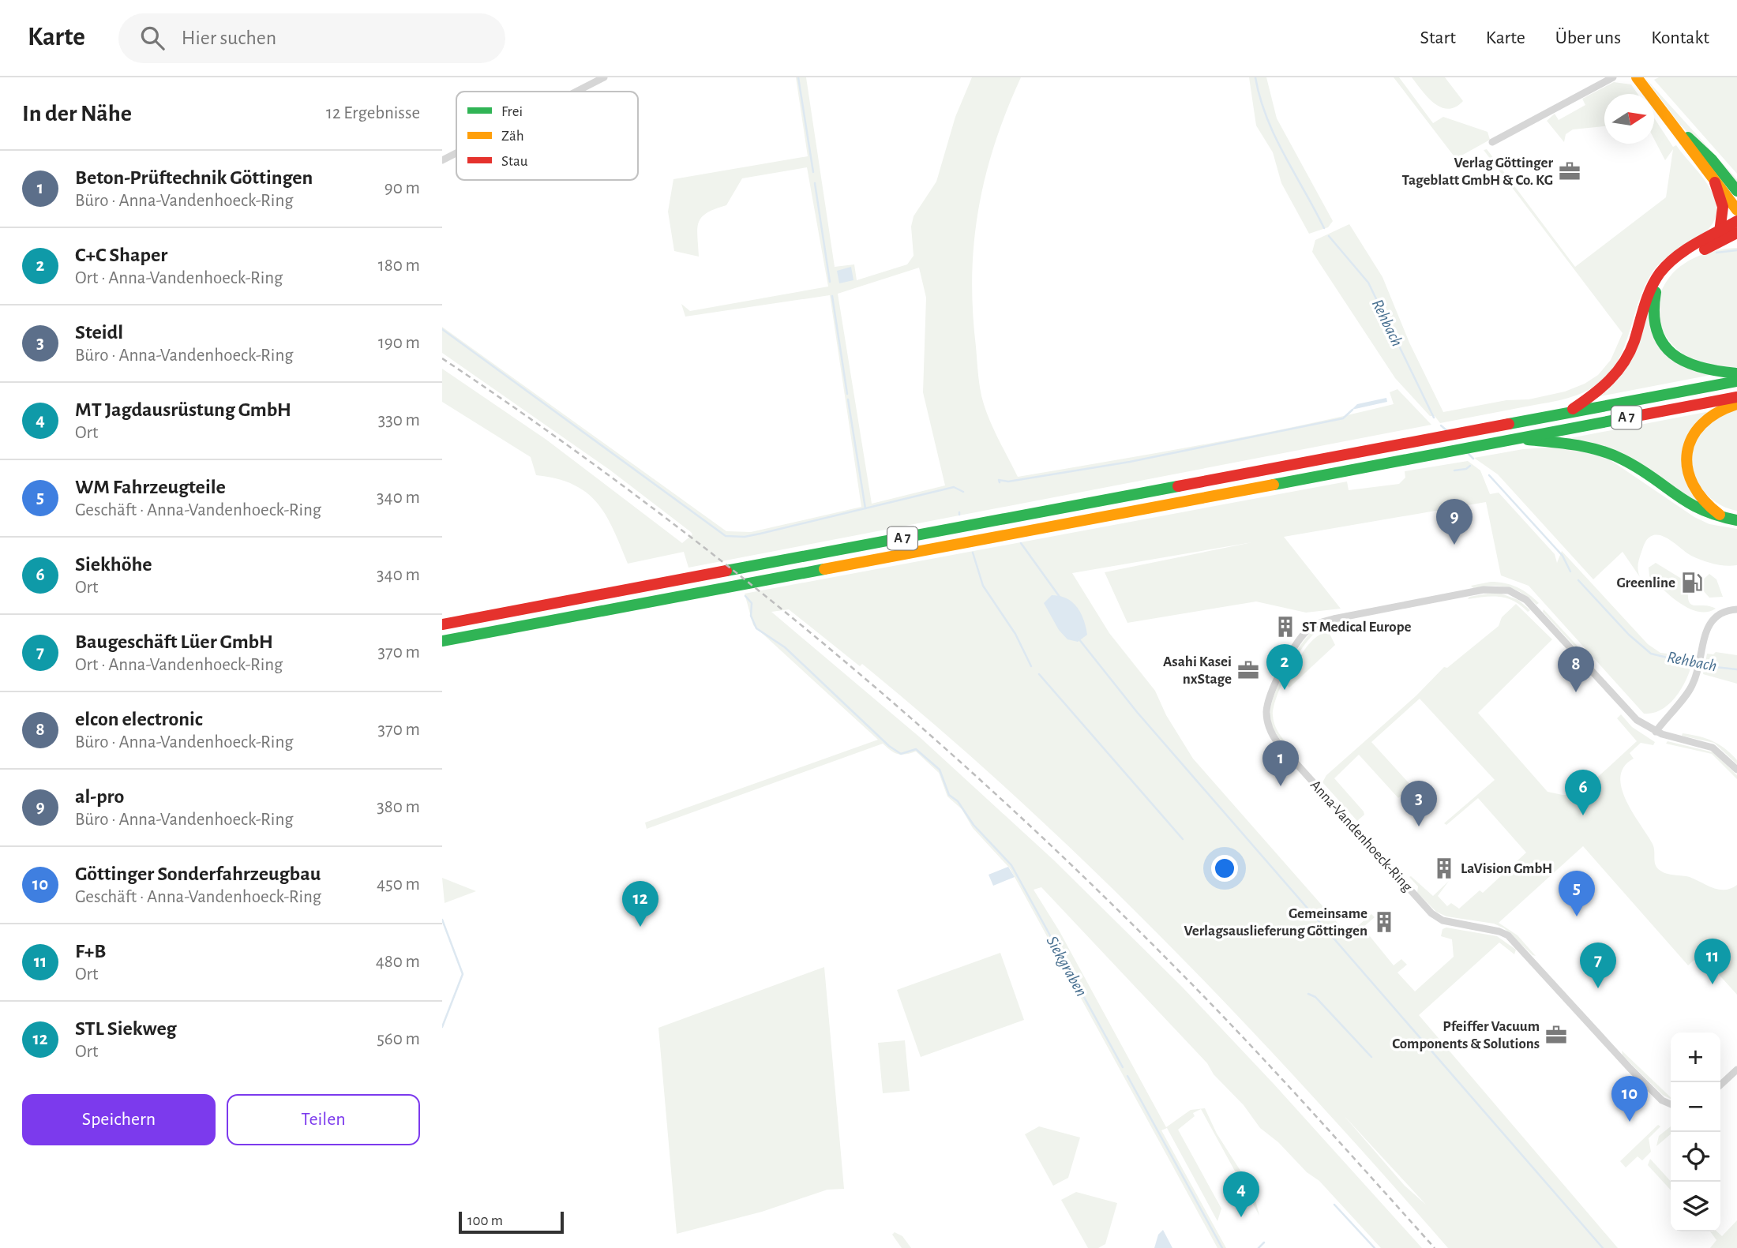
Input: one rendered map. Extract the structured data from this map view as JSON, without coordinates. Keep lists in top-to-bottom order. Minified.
{"streets":{"main road":["A 7"],"street":["Anna-Vandenhoeck-Ring"]},"water":["Rehbach","Siekgraben"],"places":{"office":["Verlag Göttinger Tageblatt GmbH & Co. KG","Asahi Kasei nxStage","Pfeiffer Vacuum Components & Solutions"],"fuel station":["Greenline"],"building":["ST Medical Europe","LaVision GmbH","Gemeinsame Verlagsauslieferung Göttingen"]},"legend":["Frei","Zäh","Stau"],"scale_bar":"100 m","north":"right","page":{"header":"Karte","search":"Hier suchen","nav":["Start","Karte","Über uns","Kontakt"],"heading":["In der Nähe","12 Ergebnisse"],"list":[{"mark":"1","name":"Beton-Prüftechnik Göttingen","note":"Büro · Anna-Vandenhoeck-Ring","value":"90 m"},{"mark":"2","name":"C+C Shaper","note":"Ort · Anna-Vandenhoeck-Ring","value":"180 m"},{"mark":"3","name":"Steidl","note":"Büro · Anna-Vandenhoeck-Ring","value":"190 m"},{"mark":"4","name":"MT Jagdausrüstung GmbH","note":"Ort","value":"330 m"},{"mark":"5","name":"WM Fahrzeugteile","note":"Geschäft · Anna-Vandenhoeck-Ring","value":"340 m"},{"mark":"6","name":"Siekhöhe","note":"Ort","value":"340 m"},{"mark":"7","name":"Baugeschäft Lüer GmbH","note":"Ort · Anna-Vandenhoeck-Ring","value":"370 m"},{"mark":"8","name":"elcon electronic","note":"Büro · Anna-Vandenhoeck-Ring","value":"370 m"},{"mark":"9","name":"al-pro","note":"Büro · Anna-Vandenhoeck-Ring","value":"380 m"},{"mark":"10","name":"Göttinger Sonderfahrzeugbau","note":"Geschäft · Anna-Vandenhoeck-Ring","value":"450 m"},{"mark":"11","name":"F+B","note":"Ort","value":"480 m"},{"mark":"12","name":"STL Siekweg","note":"Ort","value":"560 m"}],"pins":["9","2","8","1","6","3","5","12","11","7","10","4"],"map_buttons":["+","−"],"buttons":["Speichern","Teilen"],"scale":"100 m"}}
